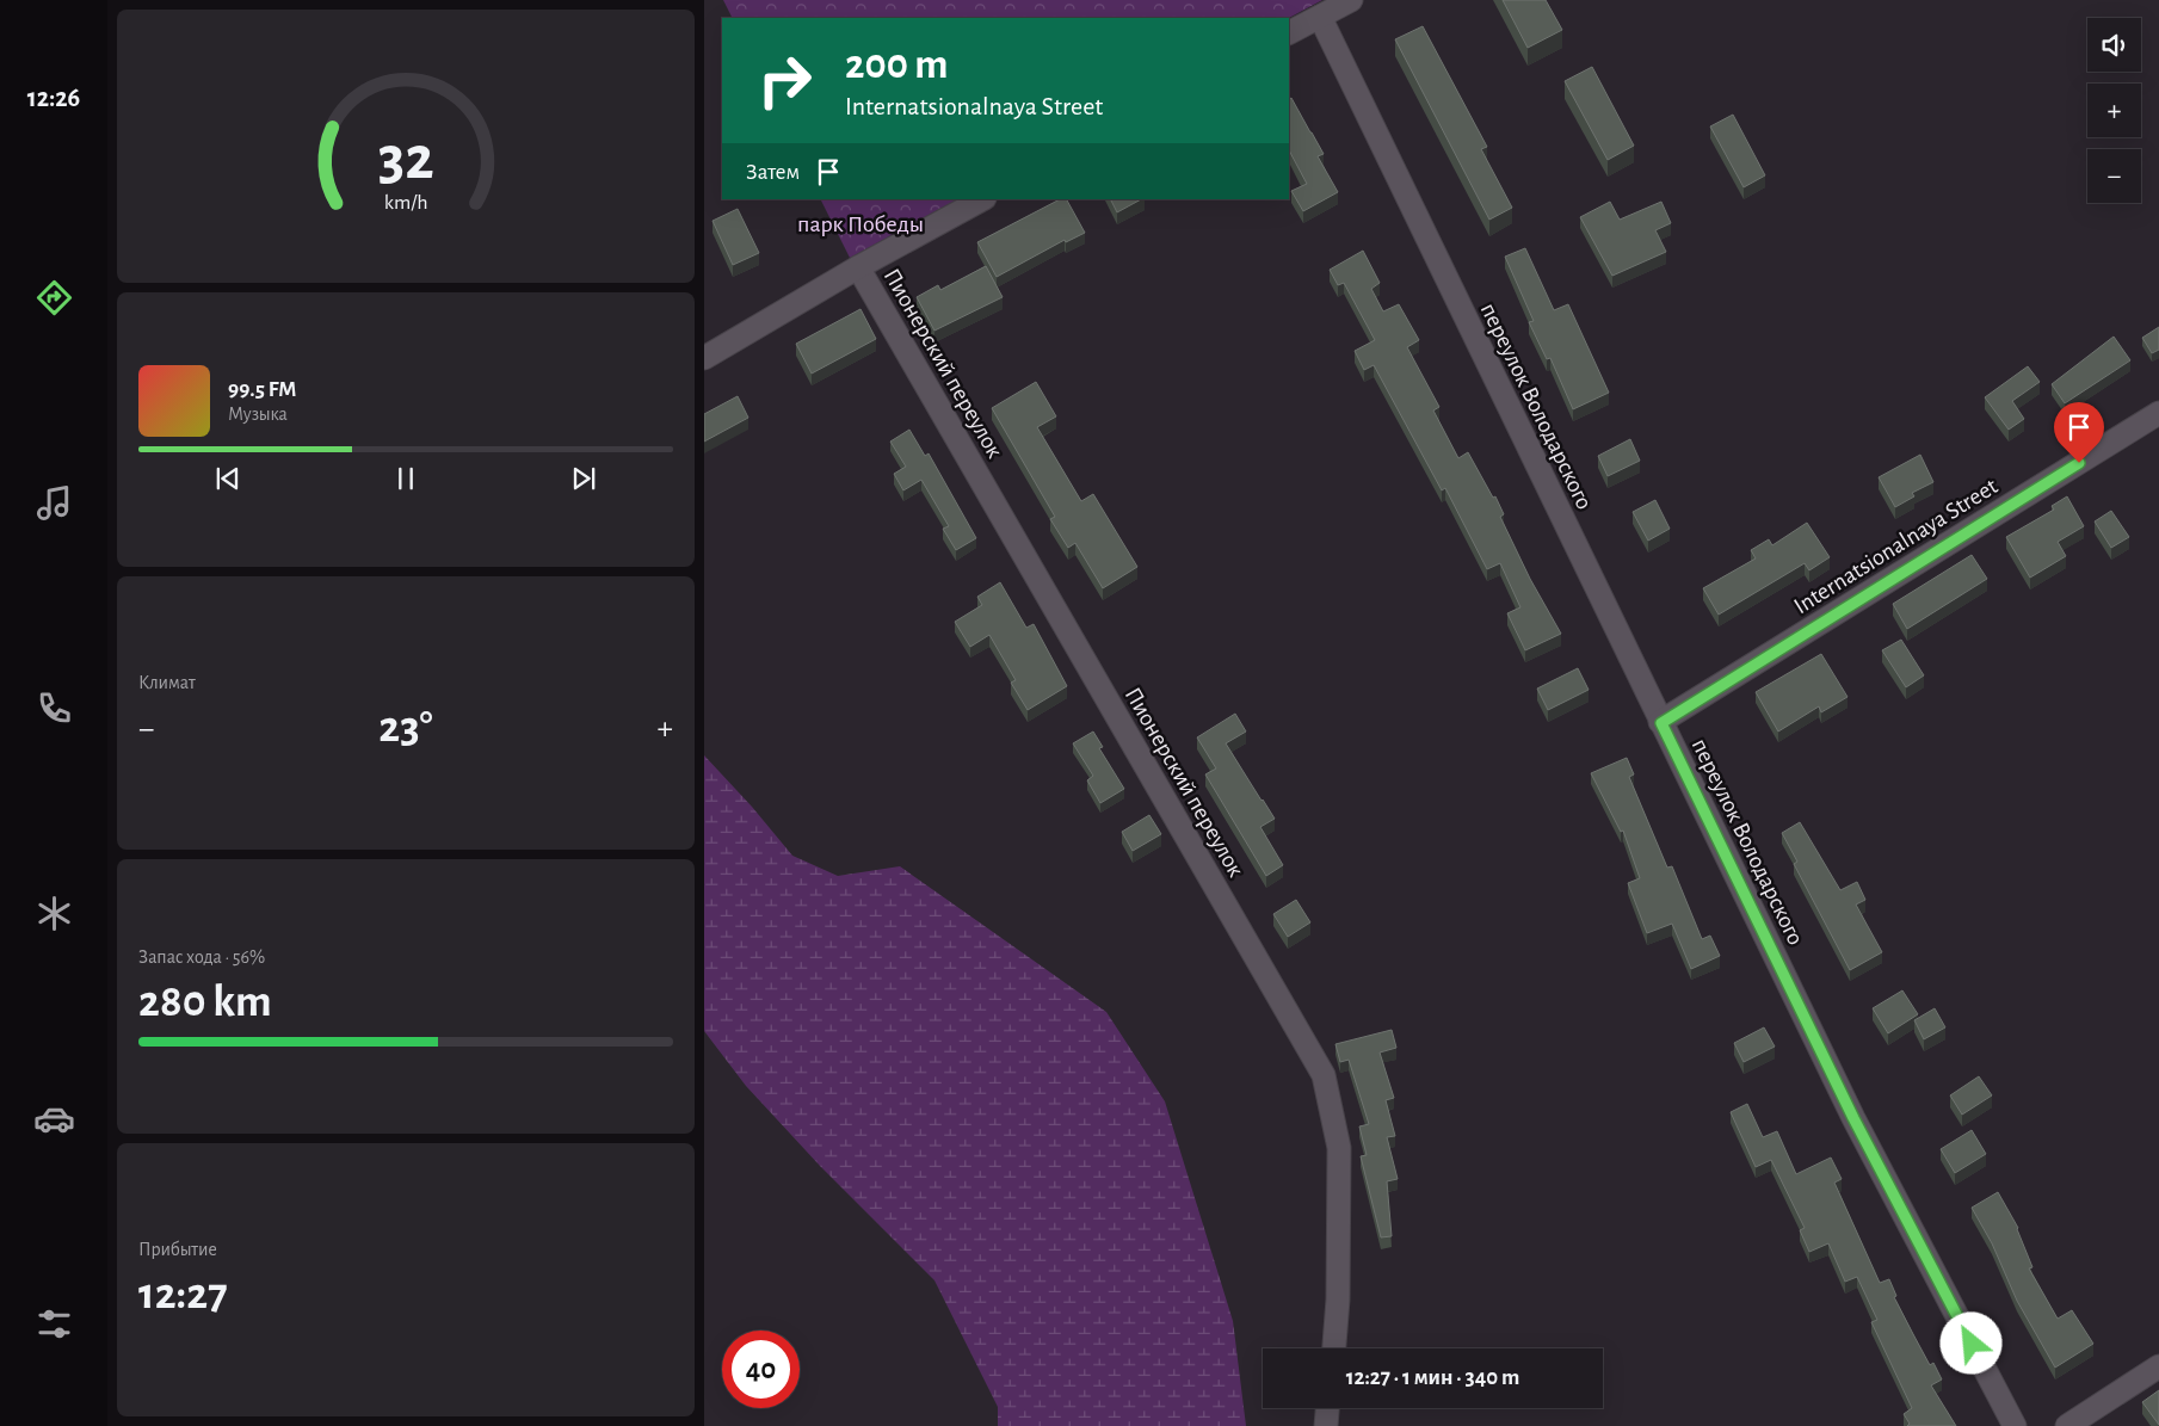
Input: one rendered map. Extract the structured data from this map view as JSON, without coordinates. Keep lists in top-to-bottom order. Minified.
{"streets":{"street":["Пионерский переулок","переулок Володарского","Internatsionalnaya Street"]},"crossings":[["переулок Володарского","Internatsionalnaya Street"]],"parks":["парк Победы"],"page":{"tabs":"12:26","map_buttons":["+","−"],"turn":["200 m","Internatsionalnaya Street"],"then":"Затем","song":["99.5 FM","Музыка"],"tile":["Климат",["Запас хода · 56%","280 km"],["Прибытие","12:27"]],"heat":["−","23°","+"],"limit":"40","trip":"12:27 · 1 мин · 340 m","gauge":["32","km/h"]}}
